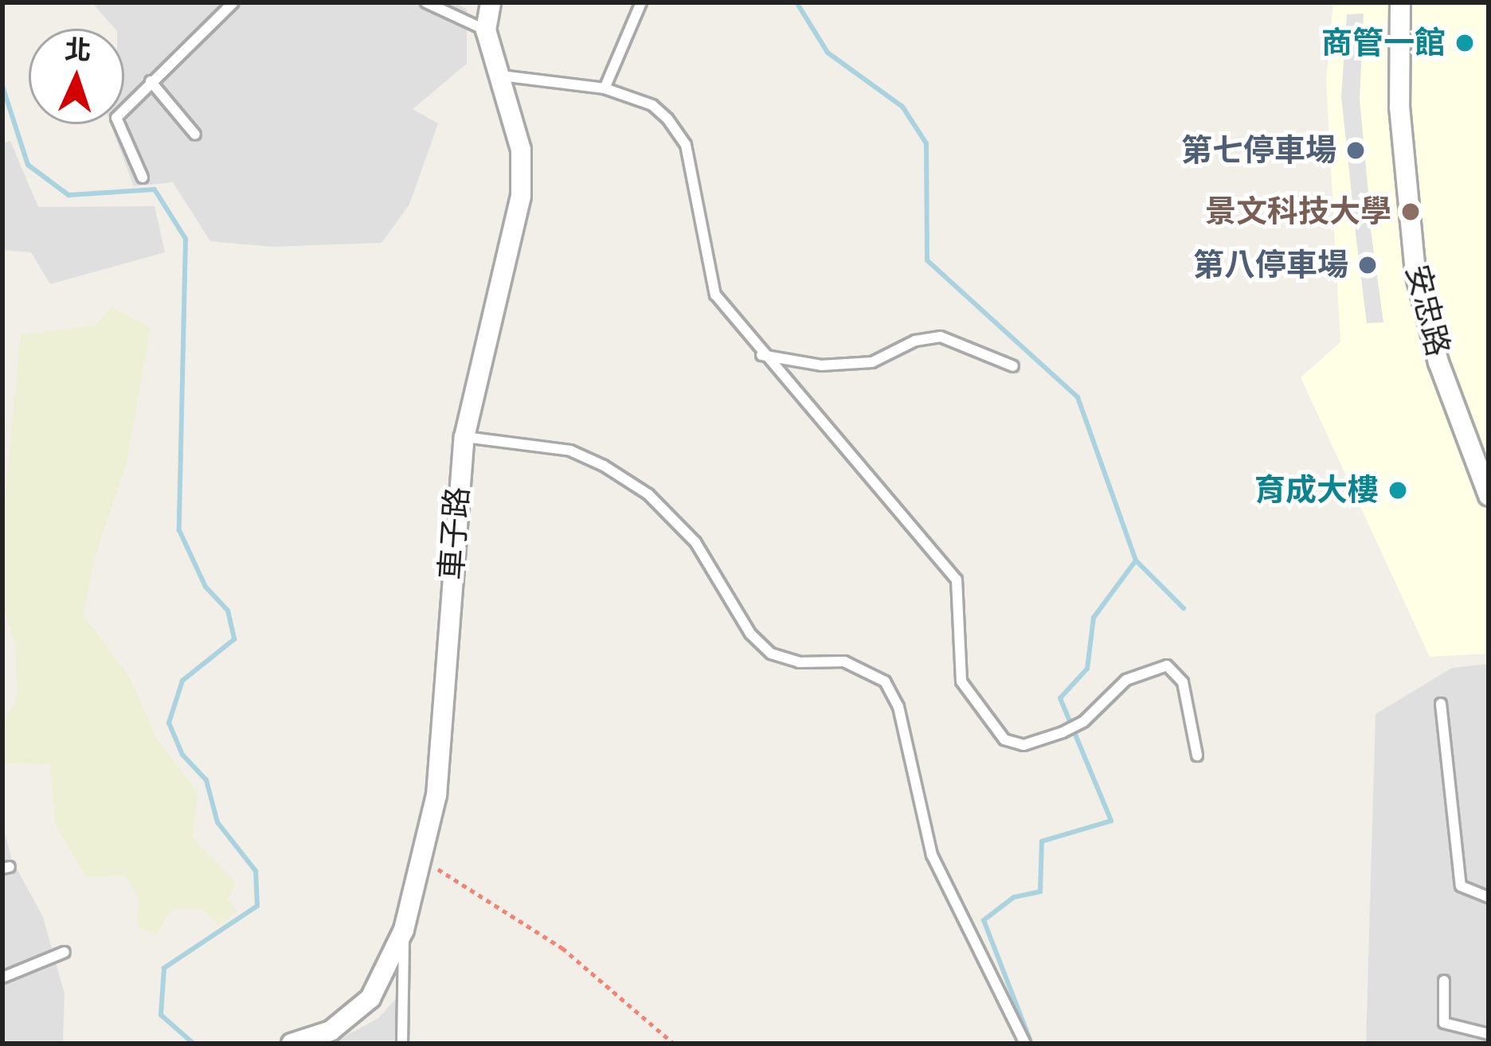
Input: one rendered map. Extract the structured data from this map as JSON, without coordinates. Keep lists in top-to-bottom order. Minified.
{"streets":{"street":["安忠路","車子路"]},"places":["商管一館","第七停車場","景文科技大學","第八停車場","育成大樓"],"north":"top"}
